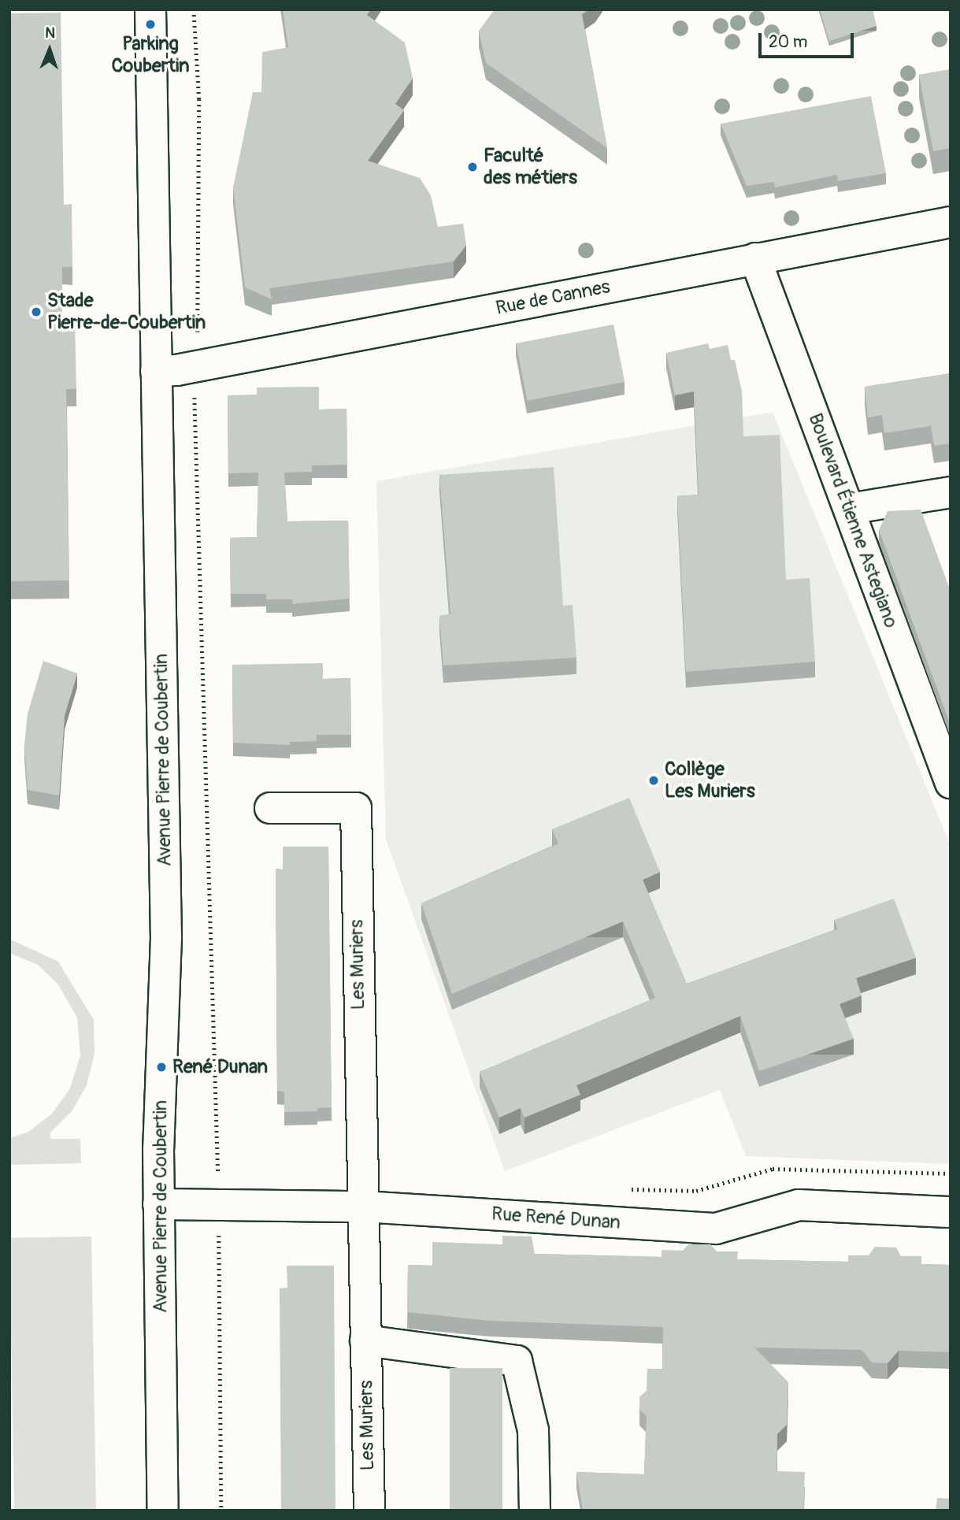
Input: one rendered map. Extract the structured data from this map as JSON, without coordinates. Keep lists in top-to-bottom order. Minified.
{"streets":{"street":["Rue de Cannes","Boulevard Étienne Astegiano","Avenue Pierre de Coubertin","Les Muriers","Rue René Dunan"]},"crossings":[["Rue de Cannes","Boulevard Étienne Astegiano"],["Rue de Cannes","Avenue Pierre de Coubertin"],["Avenue Pierre de Coubertin","Rue René Dunan"],["Les Muriers","Rue René Dunan"]],"places":["Parking Coubertin","Faculté des métiers","Stade Pierre-de-Coubertin","Collège Les Muriers","René Dunan"],"scale_bar":"20 m","north":"top"}
